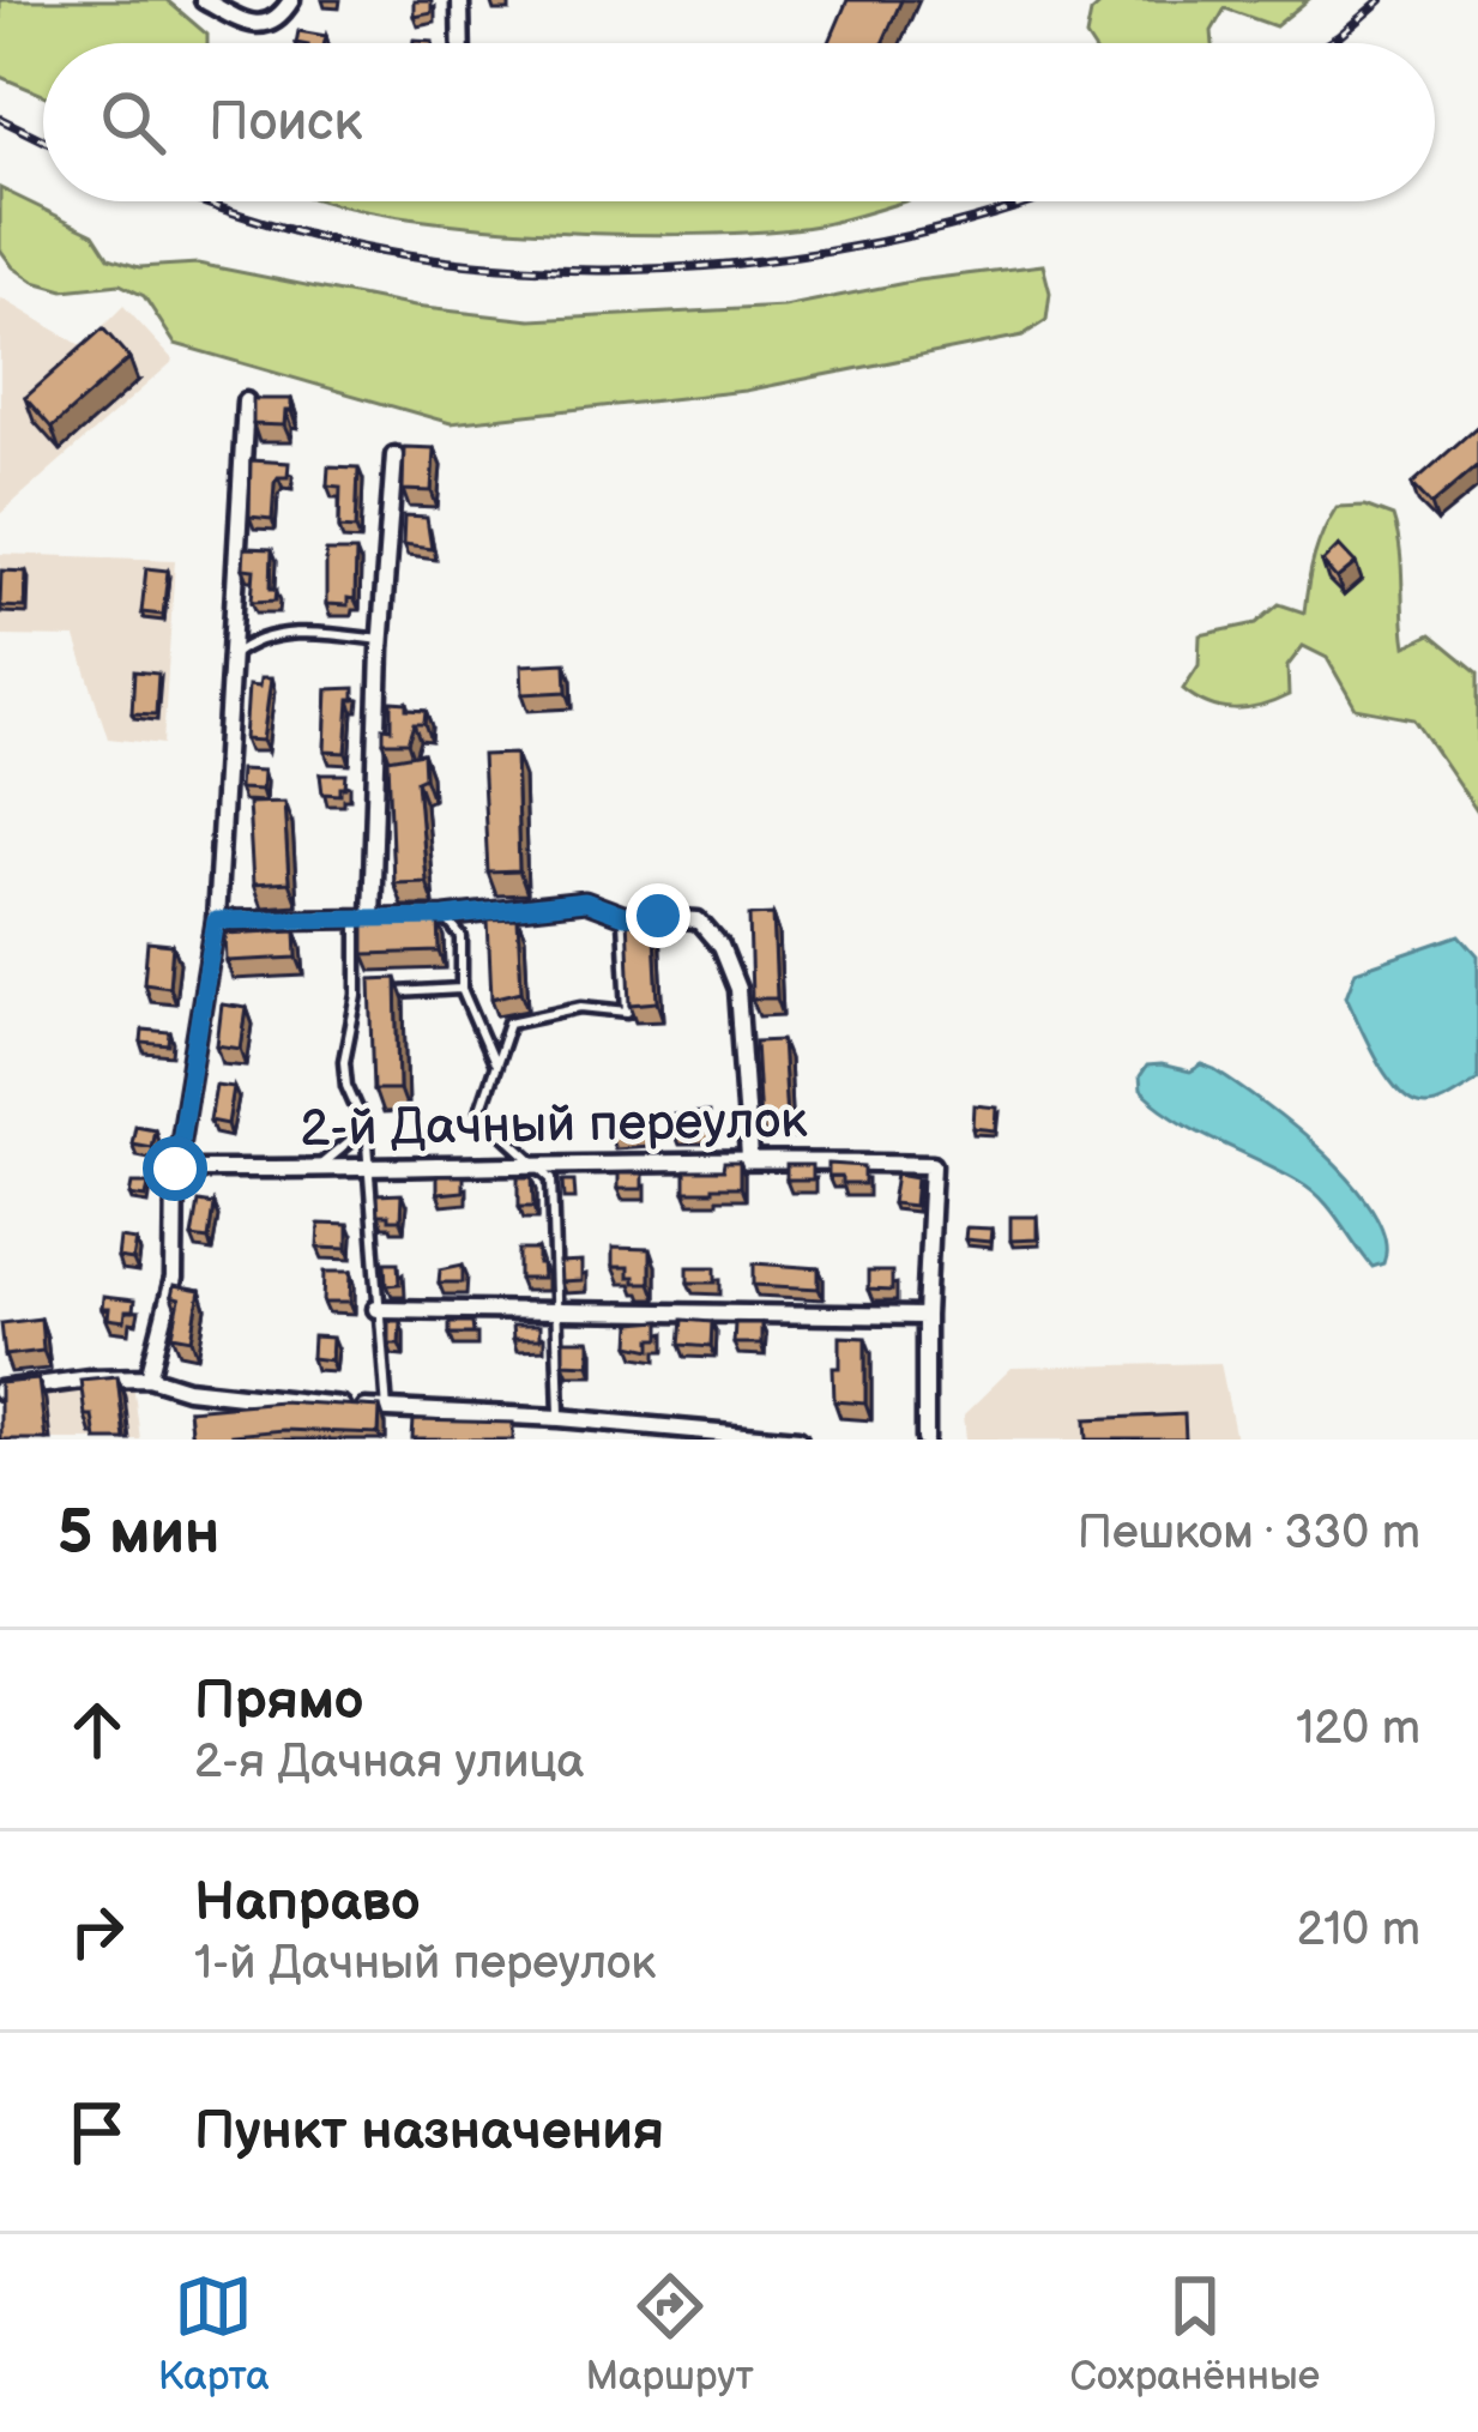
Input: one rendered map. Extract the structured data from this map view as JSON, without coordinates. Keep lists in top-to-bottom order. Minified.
{"streets":{"street":["2-й Дачный переулок"]},"page":{"search":"Поиск","heading":["5 мин","Пешком · 330 m"],"list":[["Прямо","2-я Дачная улица","120 m"],["Направо","1-й Дачный переулок","210 m"],"Пункт назначения"],"nav":["Карта","Маршрут","Сохранённые"]}}
